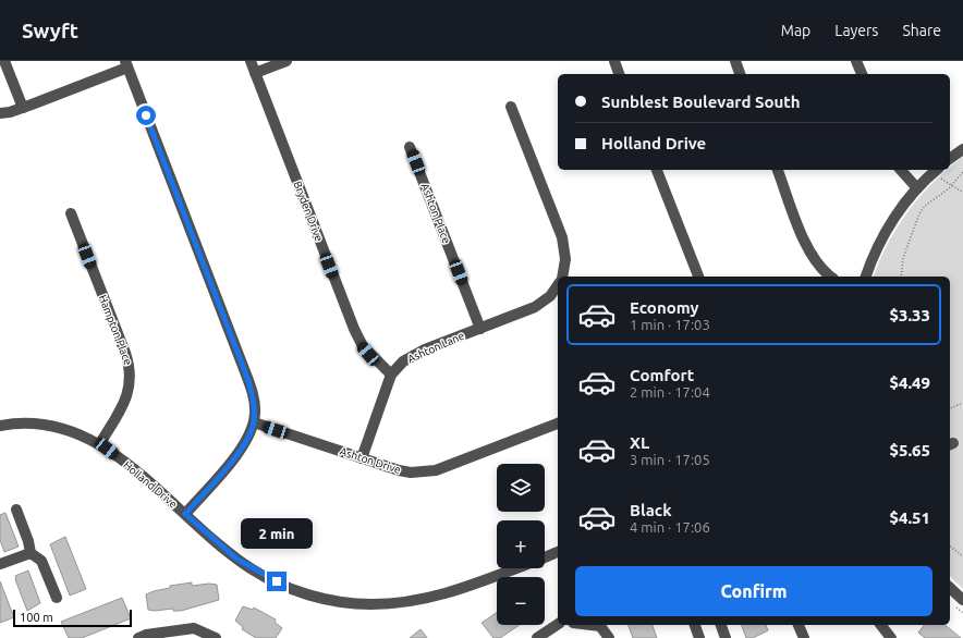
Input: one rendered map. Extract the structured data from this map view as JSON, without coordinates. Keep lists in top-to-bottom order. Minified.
{"streets":{"street":["Bryden Drive","Ashton Place","Hampton Place","Ashton Lane","Ashton Drive","Holland Drive"]},"crossings":[["Bryden Drive","Ashton Lane"],["Ashton Place","Ashton Lane"],["Hampton Place","Holland Drive"],["Ashton Lane","Ashton Drive"]],"scale_bar":"100 m","page":{"header":"Swyft","nav":["Map","Layers","Share"],"banner":["Sunblest Boulevard South","Holland Drive"],"list":[{"name":"Economy","note":"1 min · 17:03","value":"$3.33"},{"name":"Comfort","note":"2 min · 17:04","value":"$4.49"},{"name":"XL","note":"3 min · 17:05","value":"$5.65"},{"name":"Black","note":"4 min · 17:06","value":"$4.51"}],"map_buttons":["+","−"],"bubble":"2 min","buttons":"Confirm","scale":"100 m"}}
